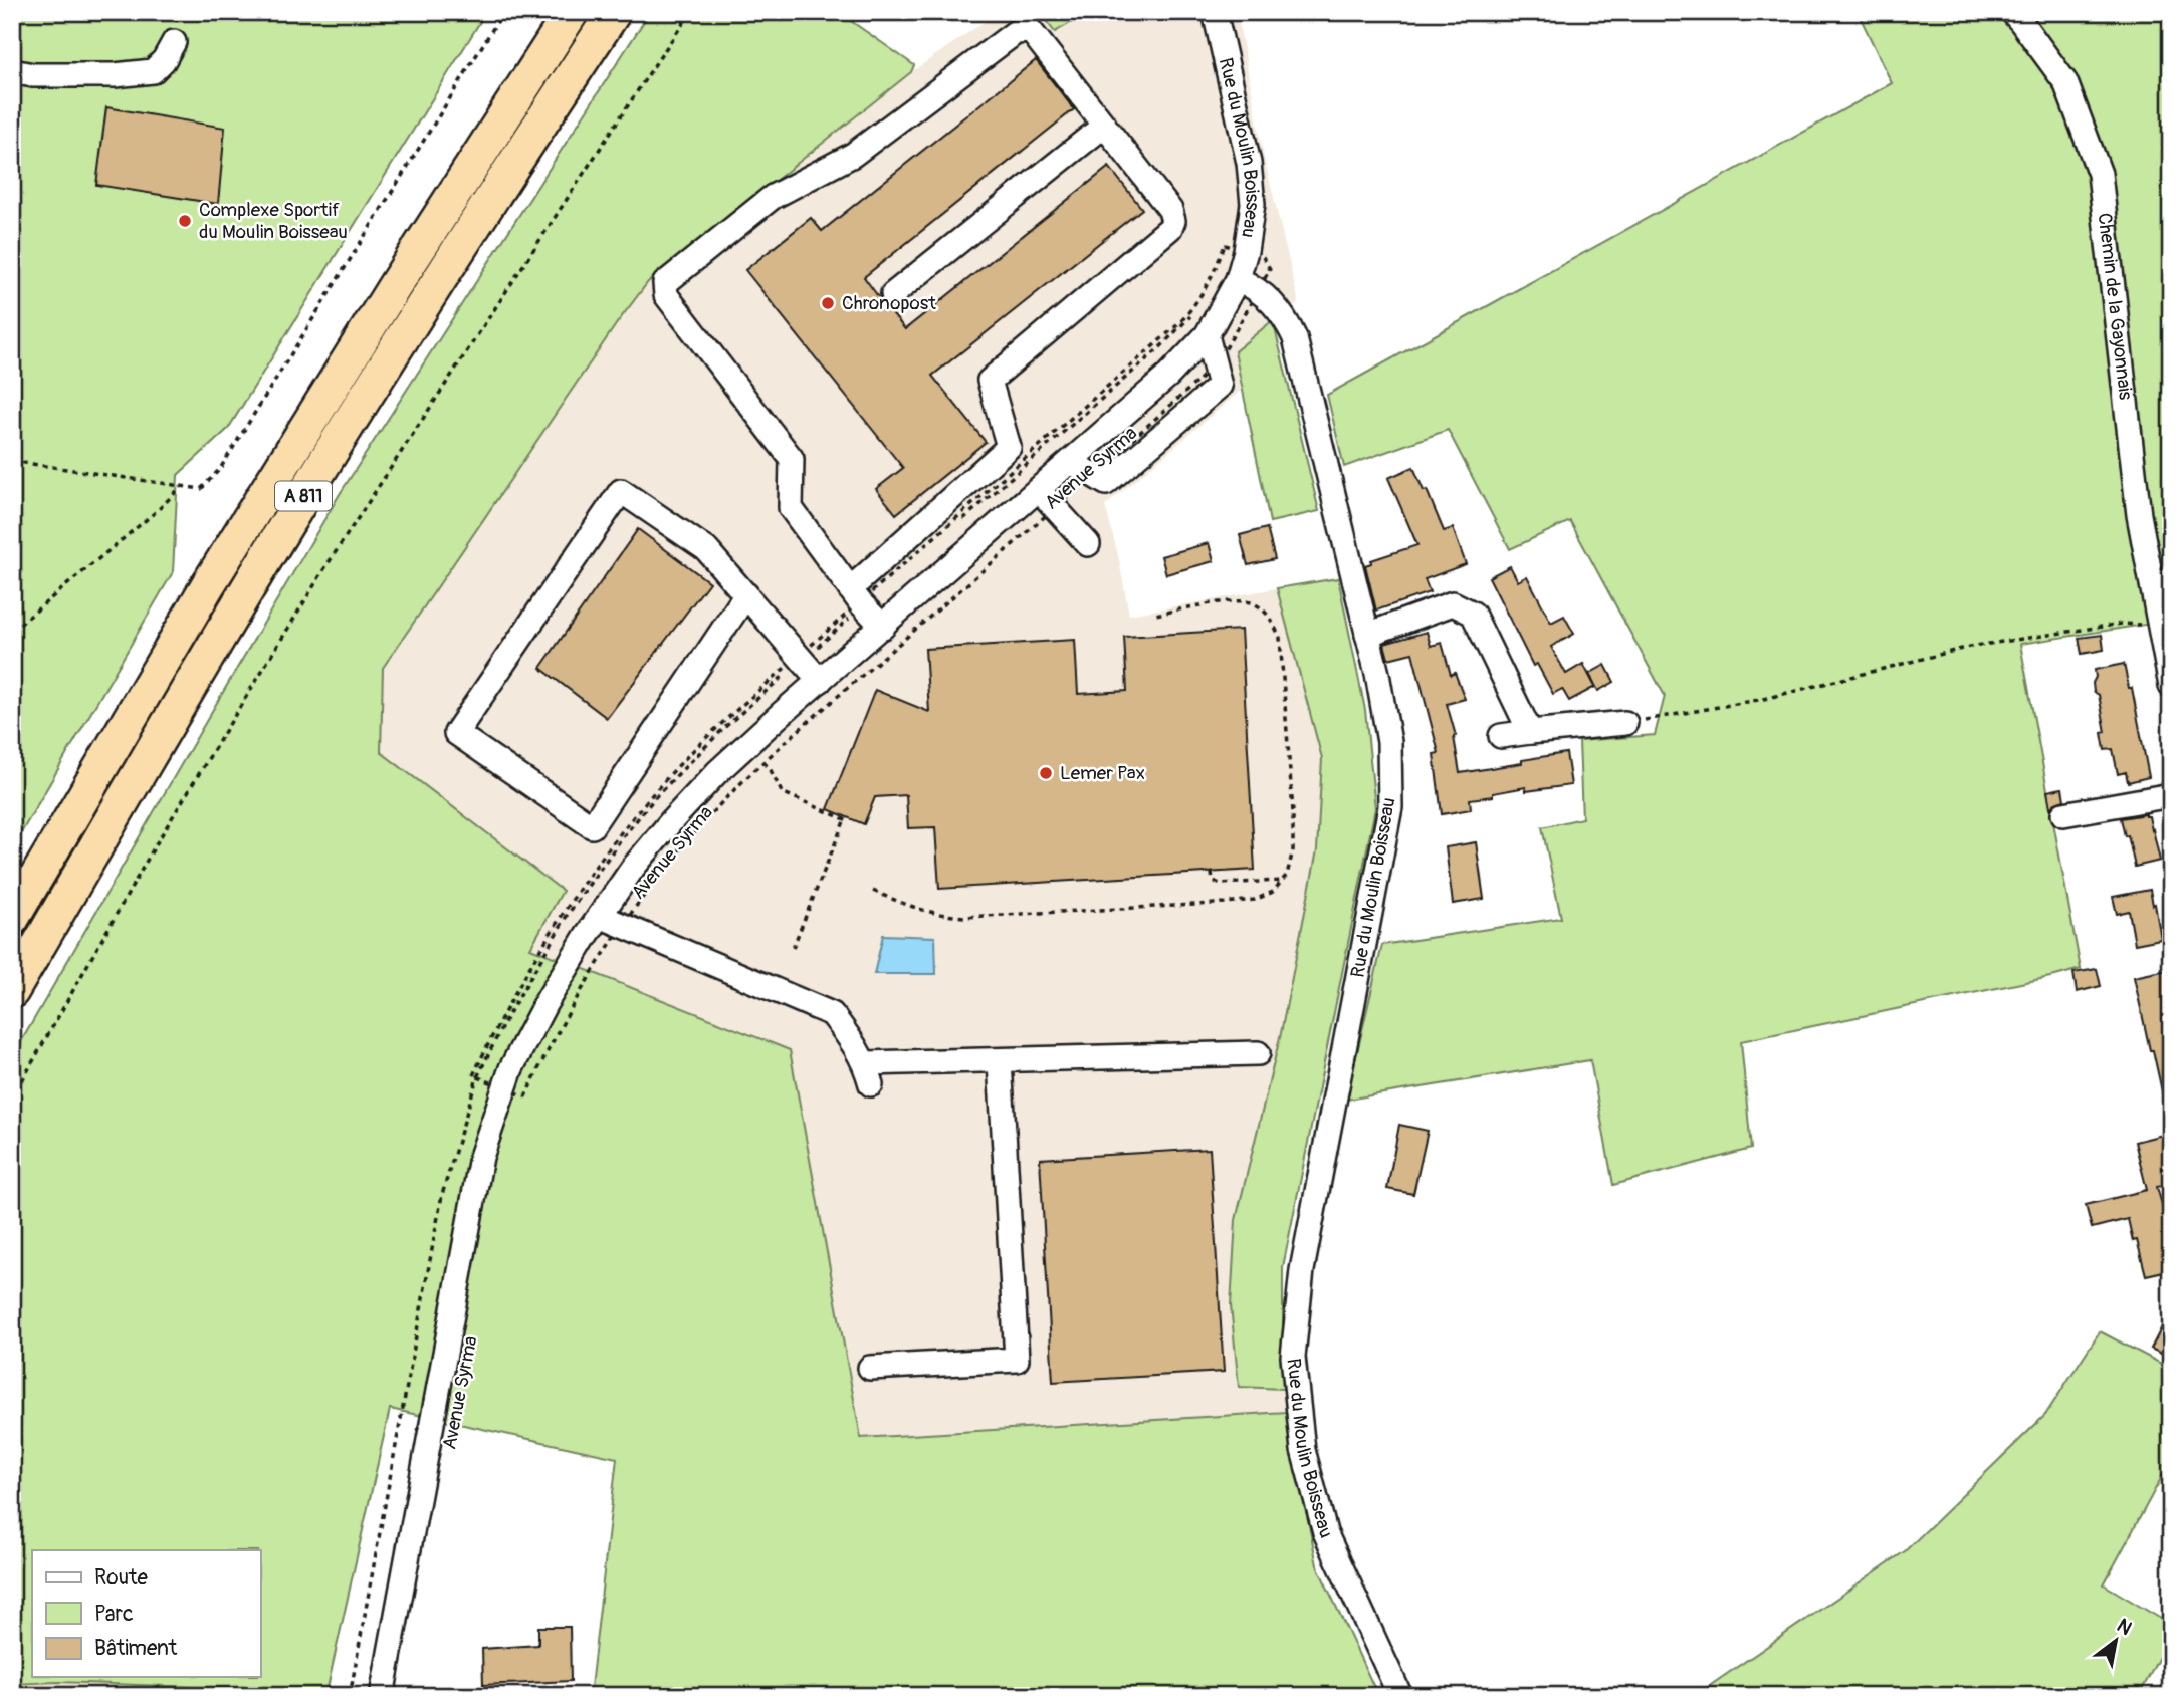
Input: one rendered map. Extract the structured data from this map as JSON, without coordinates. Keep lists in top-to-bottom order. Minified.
{"streets":{"highway":["A 811"],"street":["Rue du Moulin Boisseau","Chemin de la Gayonnais","Avenue Syrma"]},"crossings":[["Rue du Moulin Boisseau","Avenue Syrma"]],"places":["Complexe Sportif du Moulin Boisseau","Chronopost","Lemer Pax"],"legend":["Route","Parc","Bâtiment"],"north":"top right"}
